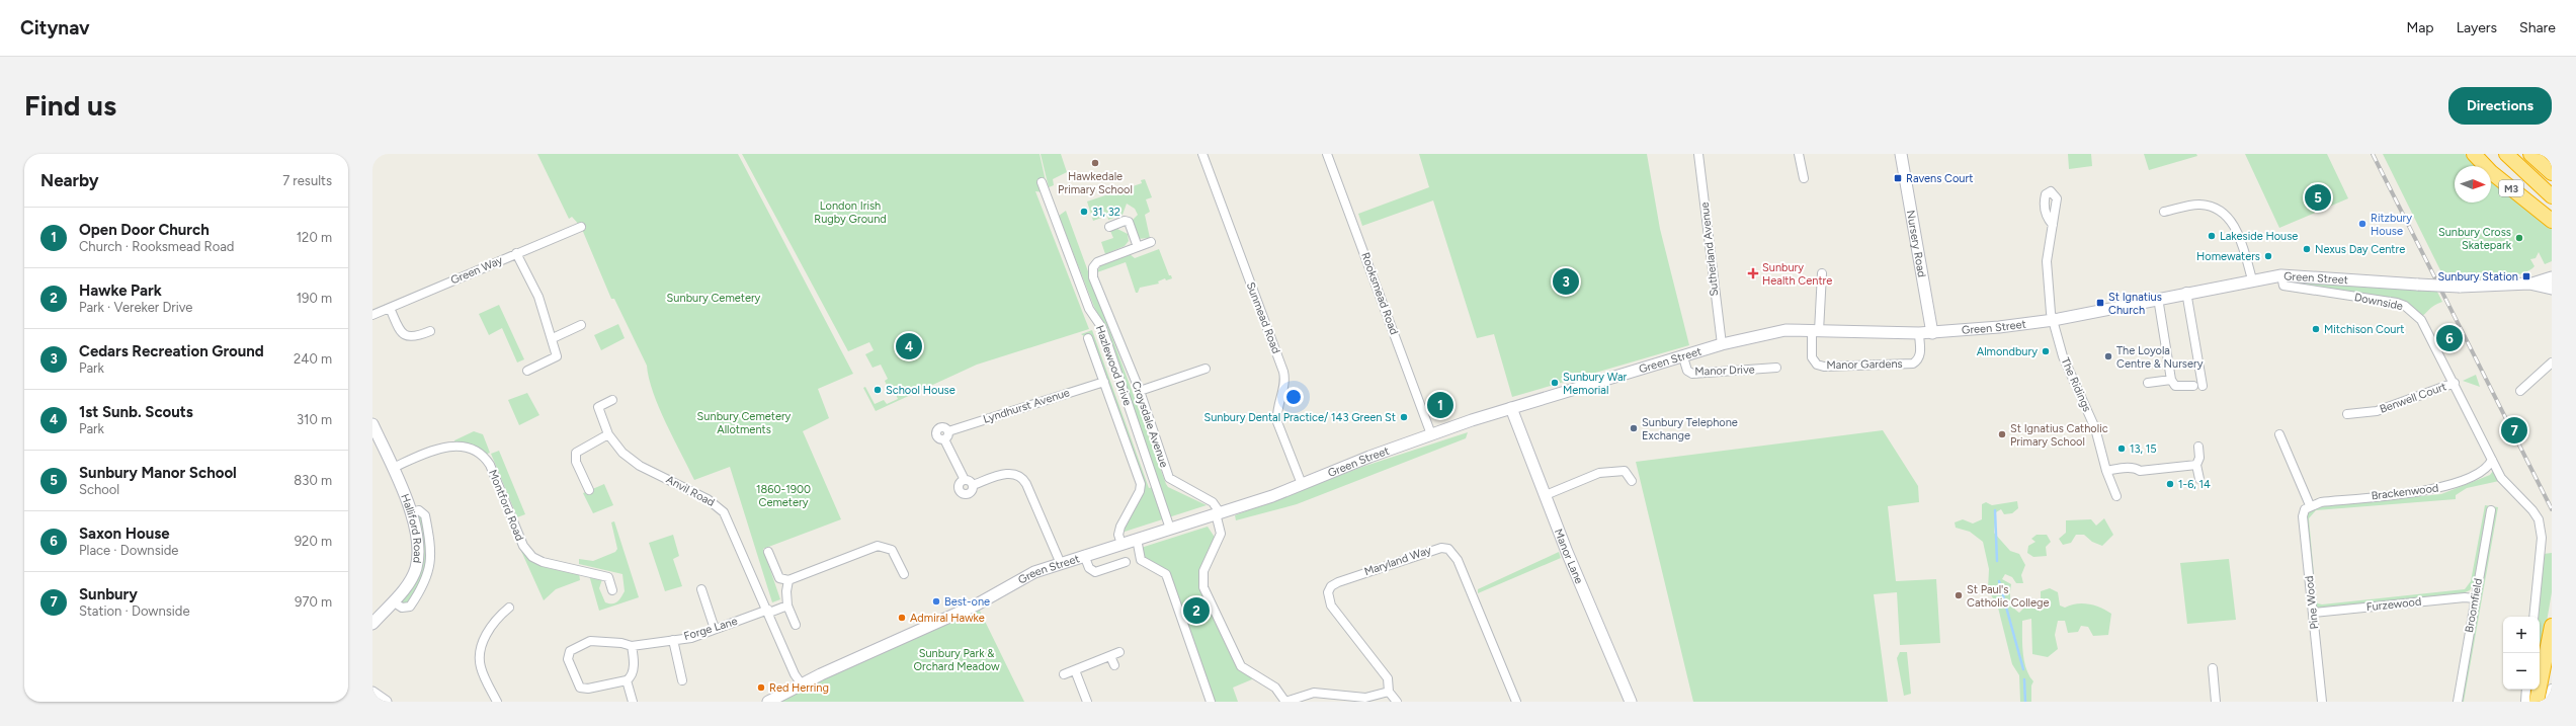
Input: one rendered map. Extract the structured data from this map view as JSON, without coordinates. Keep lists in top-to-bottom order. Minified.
{"streets":{"highway":["M3"],"street":["Nursery Road","Sutherland Avenue","Green Way","Green Street","Rooksmead Road","Downside","Sunmead Road","Manor Gardens","Hazlewood Drive","Manor Drive","The Ridings","Benwell Court","Lyndhurst Avenue","Croysdale Avenue","Anvil Road","Brackenwood","Montford Road","Halliford Road","Manor Lane","Maryland Way","Pine Wood","Furzewood","Broomfield","Forge Lane"]},"crossings":[["Nursery Road","Green Street"],["Sutherland Avenue","Green Street"],["Green Street","Rooksmead Road"],["Green Street","Downside"],["Green Street","Sunmead Road"],["Green Street","Manor Gardens"],["Green Street","Hazlewood Drive"],["Green Street","Manor Drive"],["Green Street","The Ridings"],["Green Street","Lyndhurst Avenue"],["Green Street","Croysdale Avenue"],["Green Street","Manor Lane"],["Downside","Benwell Court"],["Downside","Brackenwood"],["Anvil Road","Forge Lane"],["Brackenwood","Pine Wood"],["Montford Road","Halliford Road"],["Pine Wood","Furzewood"],["Furzewood","Broomfield"]],"parks":["London Irish Rugby Ground","Sunbury Cemetery","Sunbury Cemetery Allotments","1860-1900 Cemetery","Sunbury Park & Orchard Meadow"],"places":{"other":["Hawkedale Primary School","31, 32","Ritzbury House","Lakeside House","Sunbury Cross Skatepark","Nexus Day Centre","Homewaters","Mitchison Court","Almondbury","The Loyola Centre & Nursery","Sunbury War Memorial","School House","Sunbury Dental Practice/ 143 Green St","Sunbury Telephone Exchange","St Ignatius Catholic Primary School","13, 15","1-6, 14","St Paul's Catholic College","Best-one","Admiral Hawke","Red Herring"],"transit":["Ravens Court","Sunbury Station","St Ignatius Church"],"health":["Sunbury Health Centre"]},"north":"right","page":{"header":"Citynav","nav":["Map","Layers","Share"],"buttons":"Directions","title":"Find us","heading":["Nearby","7 results"],"pins":["5","3","6","4","1","7","2"],"list":[{"mark":"1","name":"Open Door Church","note":"Church · Rooksmead Road","value":"120 m"},{"mark":"2","name":"Hawke Park","note":"Park · Vereker Drive","value":"190 m"},{"mark":"3","name":"Cedars Recreation Ground","note":"Park","value":"240 m"},{"mark":"4","name":"1st Sunb. Scouts","note":"Park","value":"310 m"},{"mark":"5","name":"Sunbury Manor School","note":"School","value":"830 m"},{"mark":"6","name":"Saxon House","note":"Place · Downside","value":"920 m"},{"mark":"7","name":"Sunbury","note":"Station · Downside","value":"970 m"}],"map_buttons":["+","−"]}}
